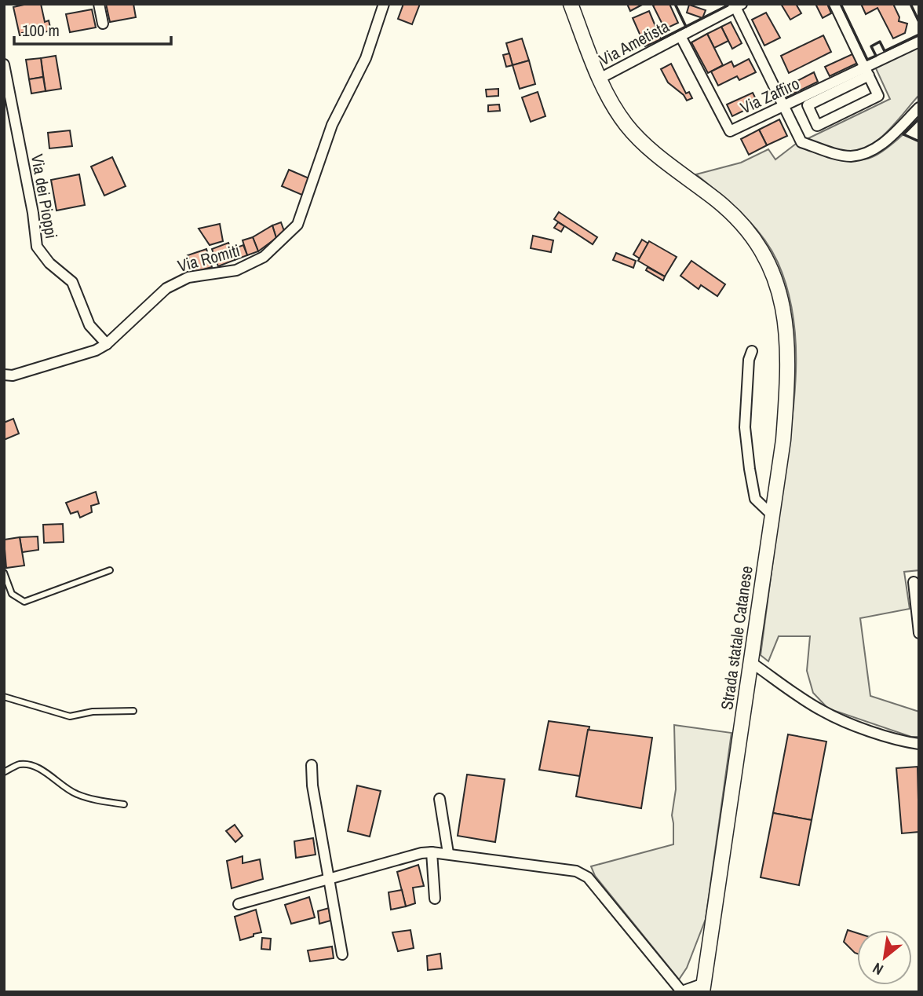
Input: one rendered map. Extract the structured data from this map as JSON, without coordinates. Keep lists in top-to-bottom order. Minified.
{"streets":{"main road":["Strada statale Catanese"],"street":["Via Ametista","Via Zaffiro","Via dei Pioppi","Via Romiti"]},"crossings":[["Via Ametista","Via Zaffiro"],["Via Ametista","Strada statale Catanese"],["Via dei Pioppi","Via Romiti"]],"scale_bar":"100 m","north":"bottom left"}
